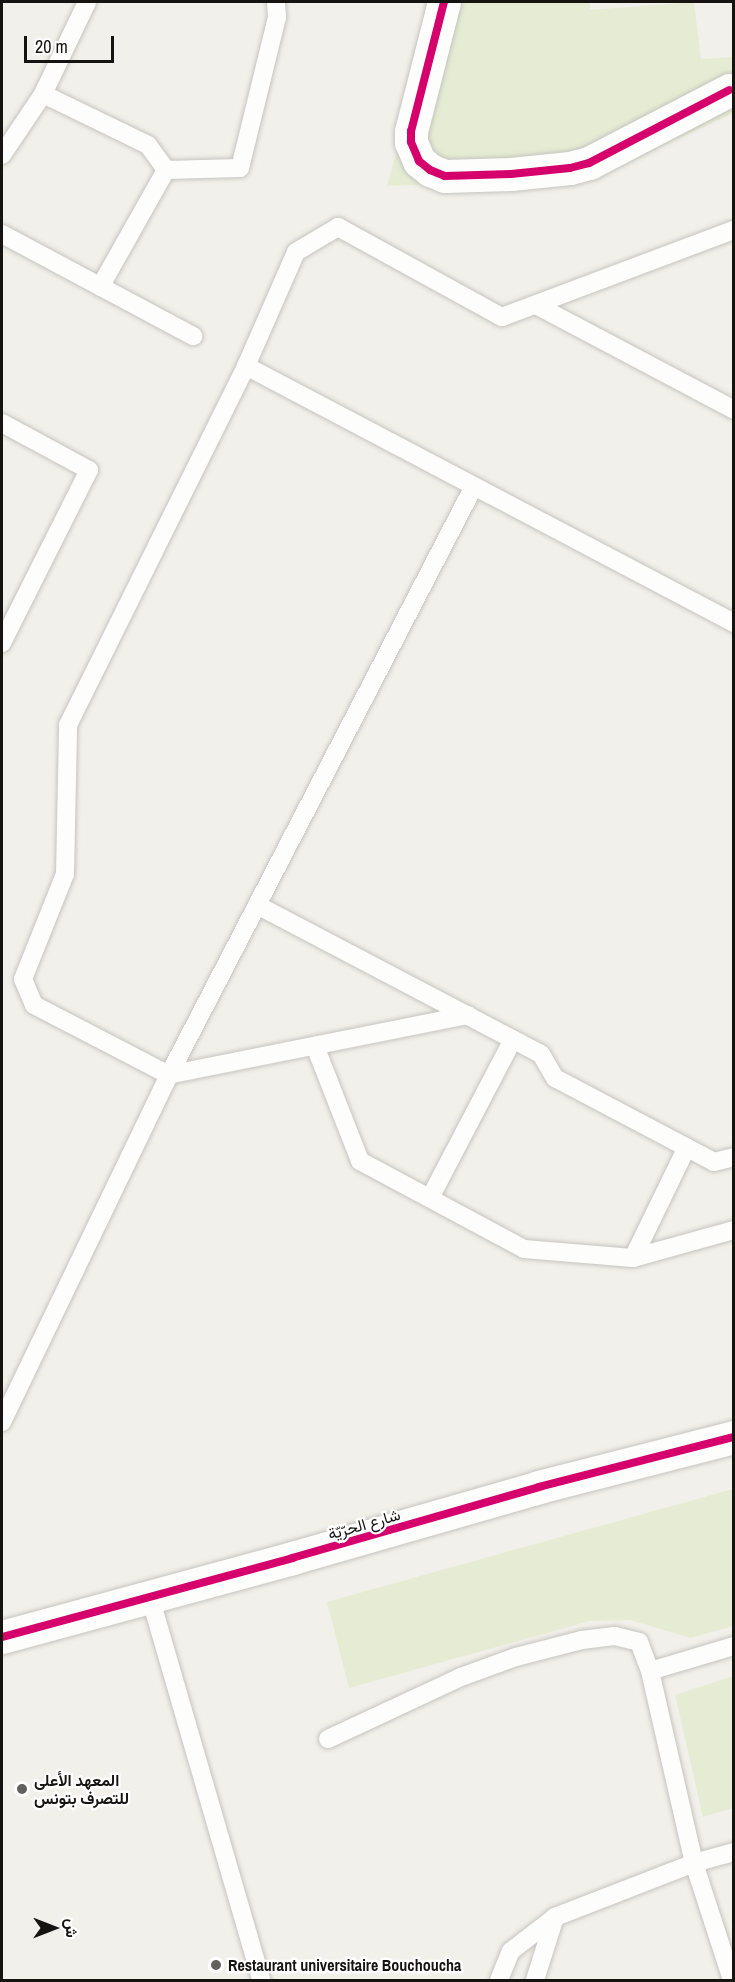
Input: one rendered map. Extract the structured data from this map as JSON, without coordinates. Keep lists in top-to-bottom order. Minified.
{"streets":{"street":["شارع الحرّيّة"]},"places":["المعهد الأعلى للتصرف بتونس","Restaurant universitaire Bouchoucha"],"scale_bar":"20 m","north":"right"}
